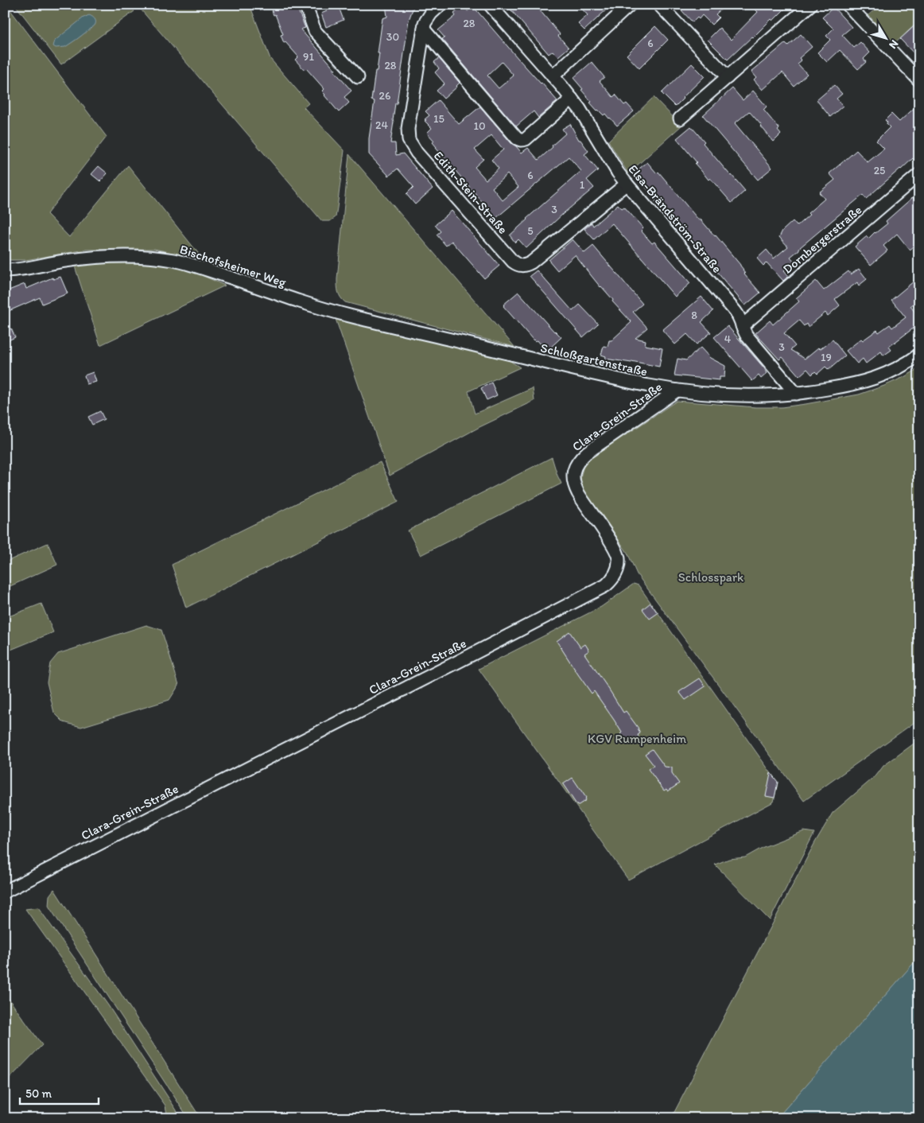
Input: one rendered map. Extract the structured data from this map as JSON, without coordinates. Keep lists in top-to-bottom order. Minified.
{"streets":{"street":["Edith-Stein-Straße","Elsa-Brändström-Straße","Dornbergerstraße","Bischofsheimer Weg","Schloßgartenstraße","Clara-Grein-Straße"]},"crossings":[["Edith-Stein-Straße","Elsa-Brändström-Straße"],["Elsa-Brändström-Straße","Dornbergerstraße"],["Elsa-Brändström-Straße","Schloßgartenstraße"],["Bischofsheimer Weg","Schloßgartenstraße"],["Schloßgartenstraße","Clara-Grein-Straße"]],"parks":["Schlosspark","KGV Rumpenheim"],"house_numbers":["28","30","6","91","28","26","15","24","10","25","6","1","3","5","8","4","3","19"],"scale_bar":"50 m","north":"bottom right"}
